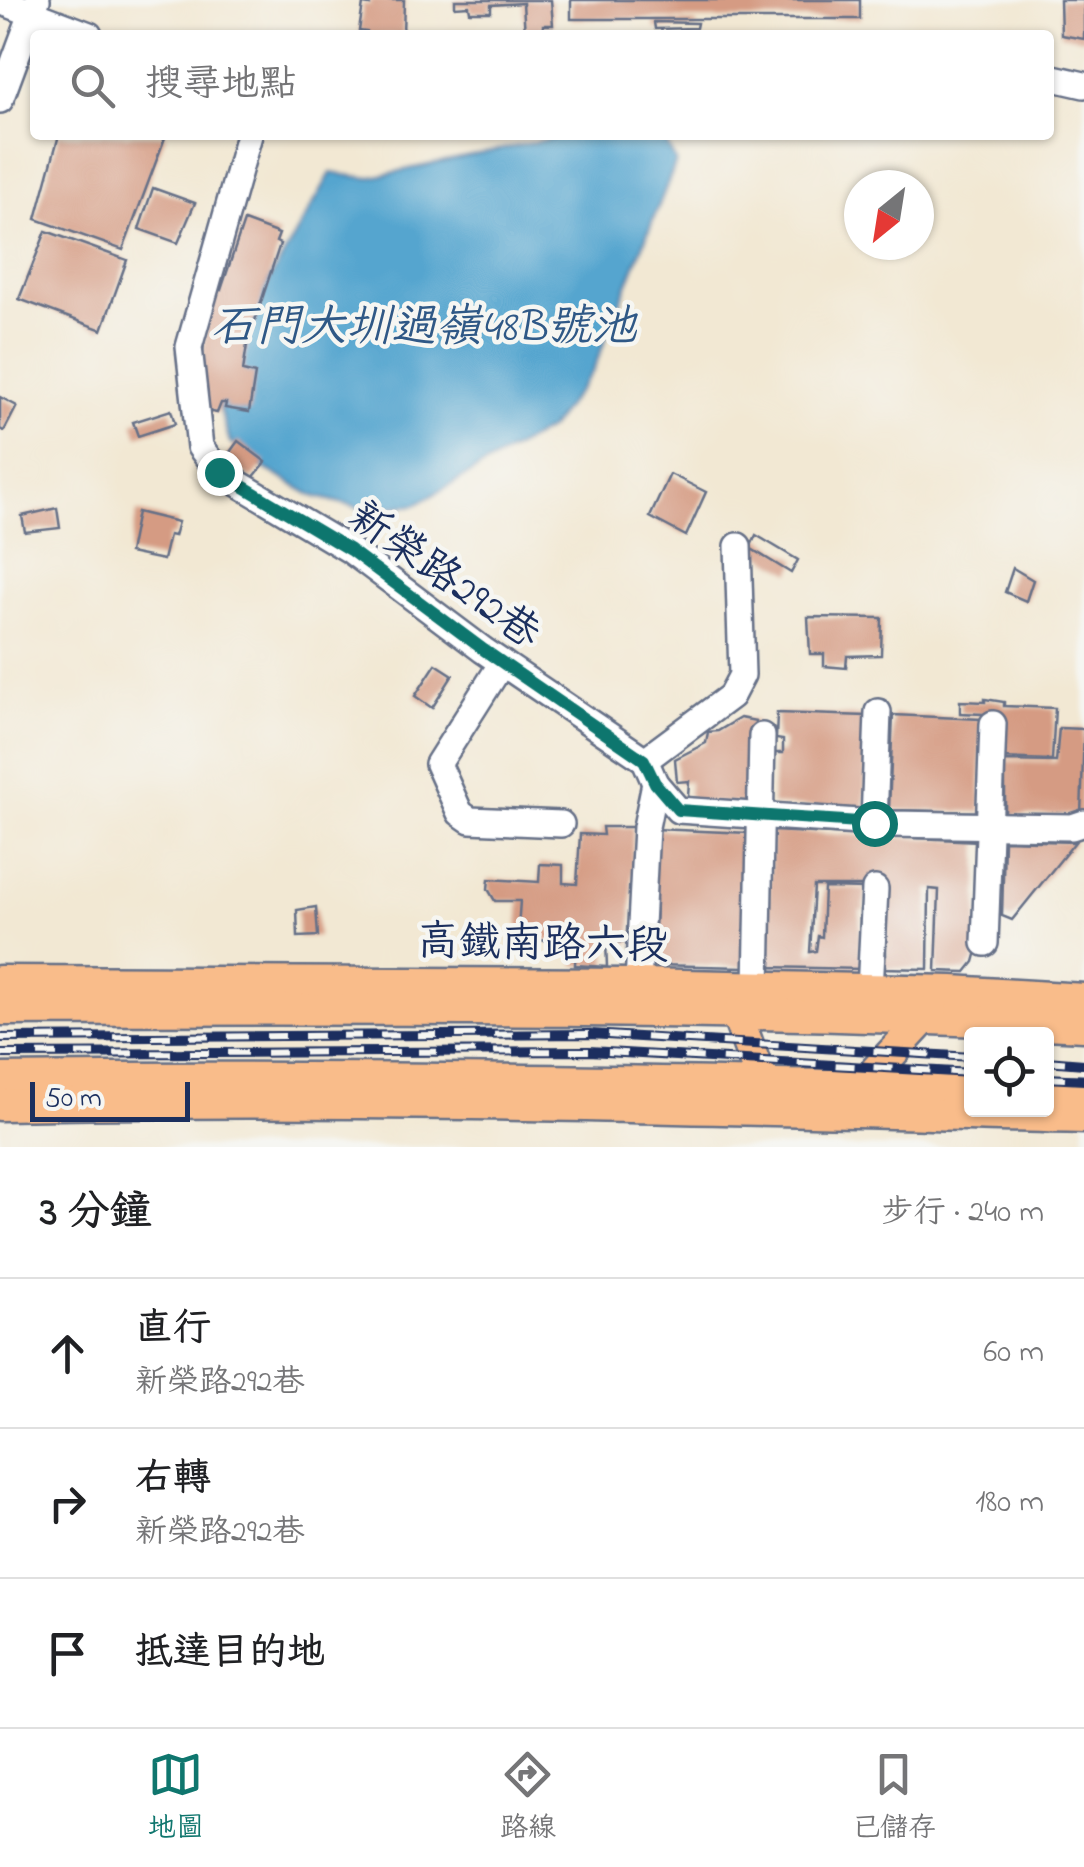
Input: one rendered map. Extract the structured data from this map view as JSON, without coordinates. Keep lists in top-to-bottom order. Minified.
{"streets":{"main road":["高鐵南路六段"],"street":["新榮路292巷"]},"water":["石門大圳過嶺48B號池"],"scale_bar":"50 m","north":"bottom left","page":{"search":"搜尋地點","scale":"50 m","heading":["3 分鐘","步行 · 240 m"],"list":[["直行","新榮路292巷","60 m"],["右轉","新榮路292巷","180 m"],"抵達目的地"],"nav":["地圖","路線","已儲存"]}}
